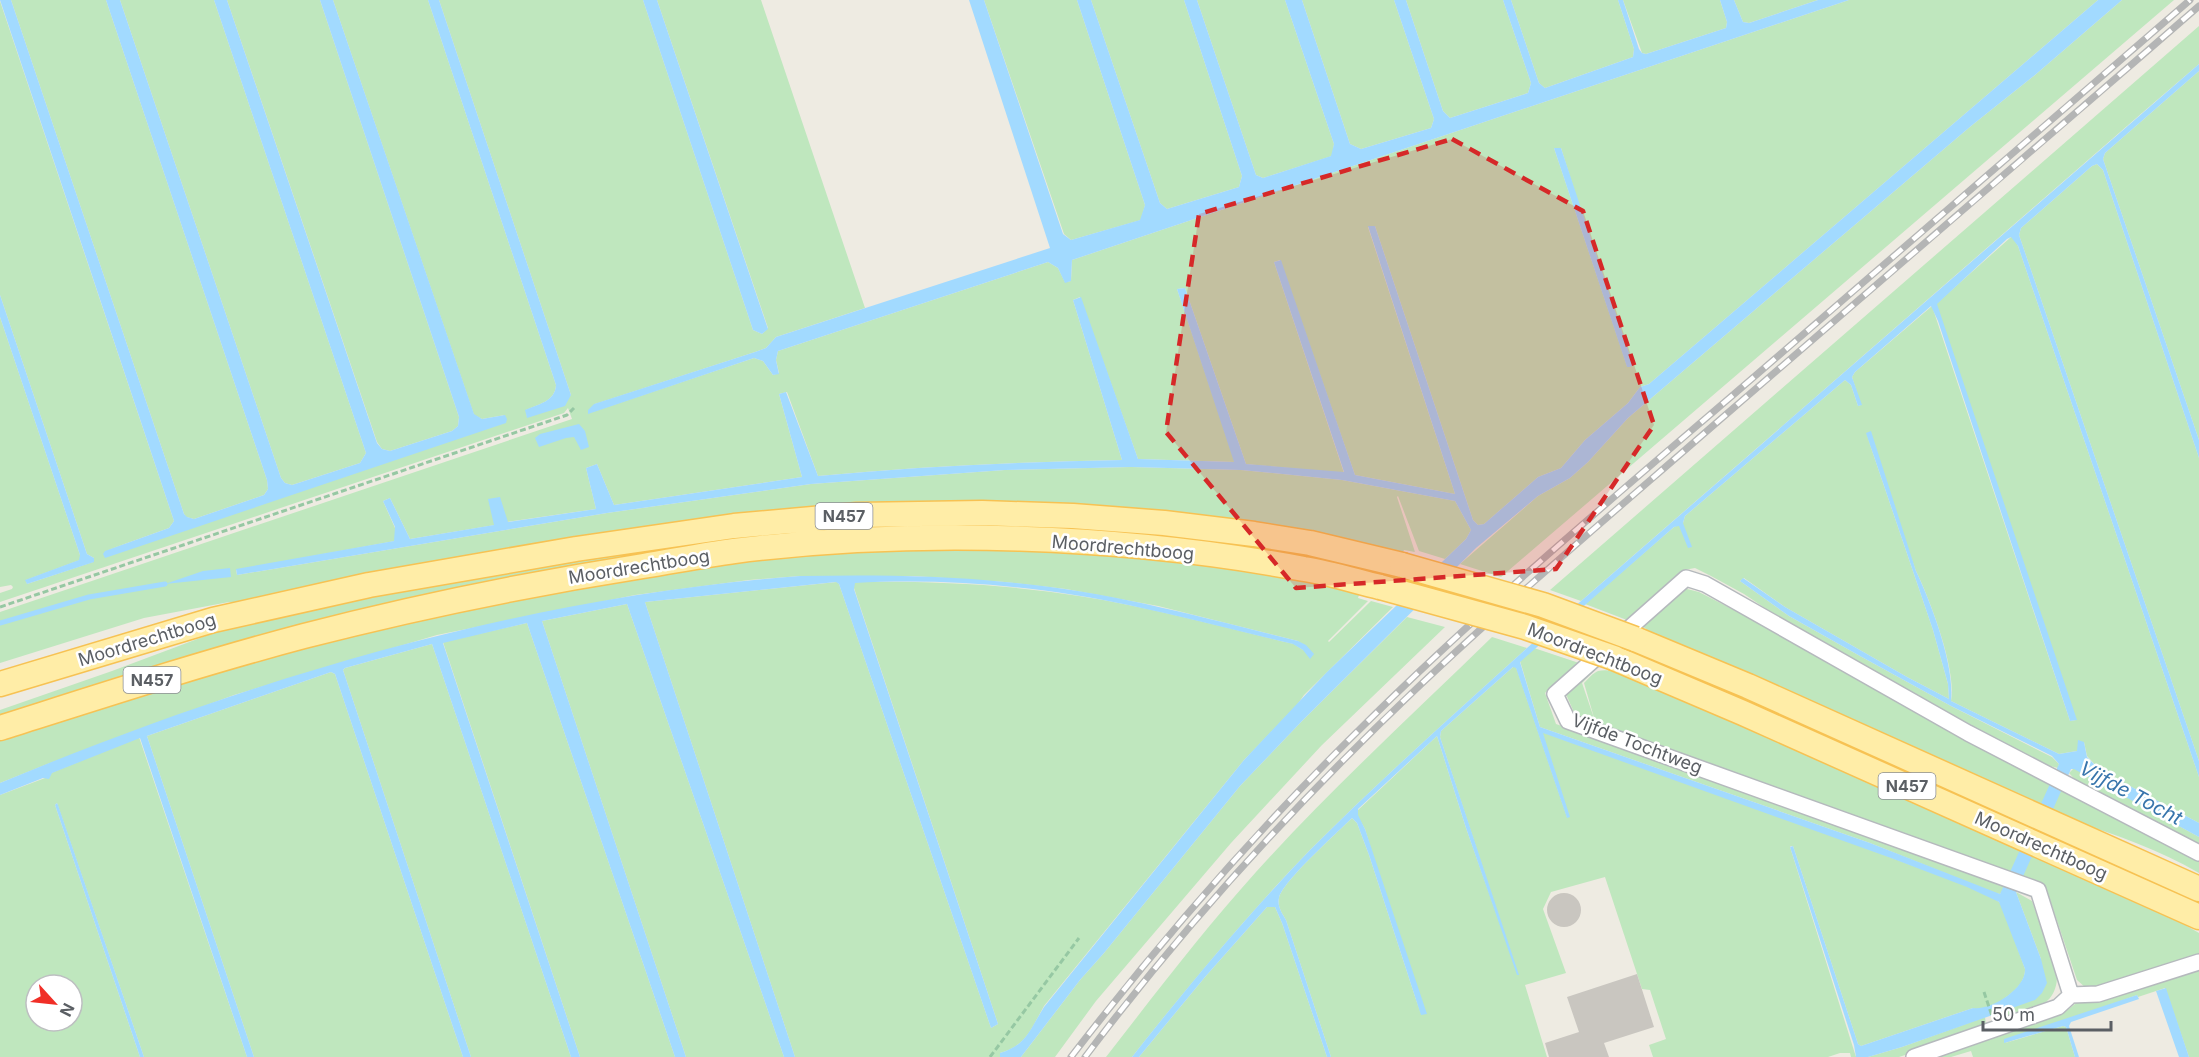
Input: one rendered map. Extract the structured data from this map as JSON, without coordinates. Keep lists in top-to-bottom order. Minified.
{"streets":{"main road":["N457","Moordrechtboog"],"street":["Vijfde Tochtweg"]},"water":["Vijfde Tocht"],"scale_bar":"50 m","north":"bottom right"}
